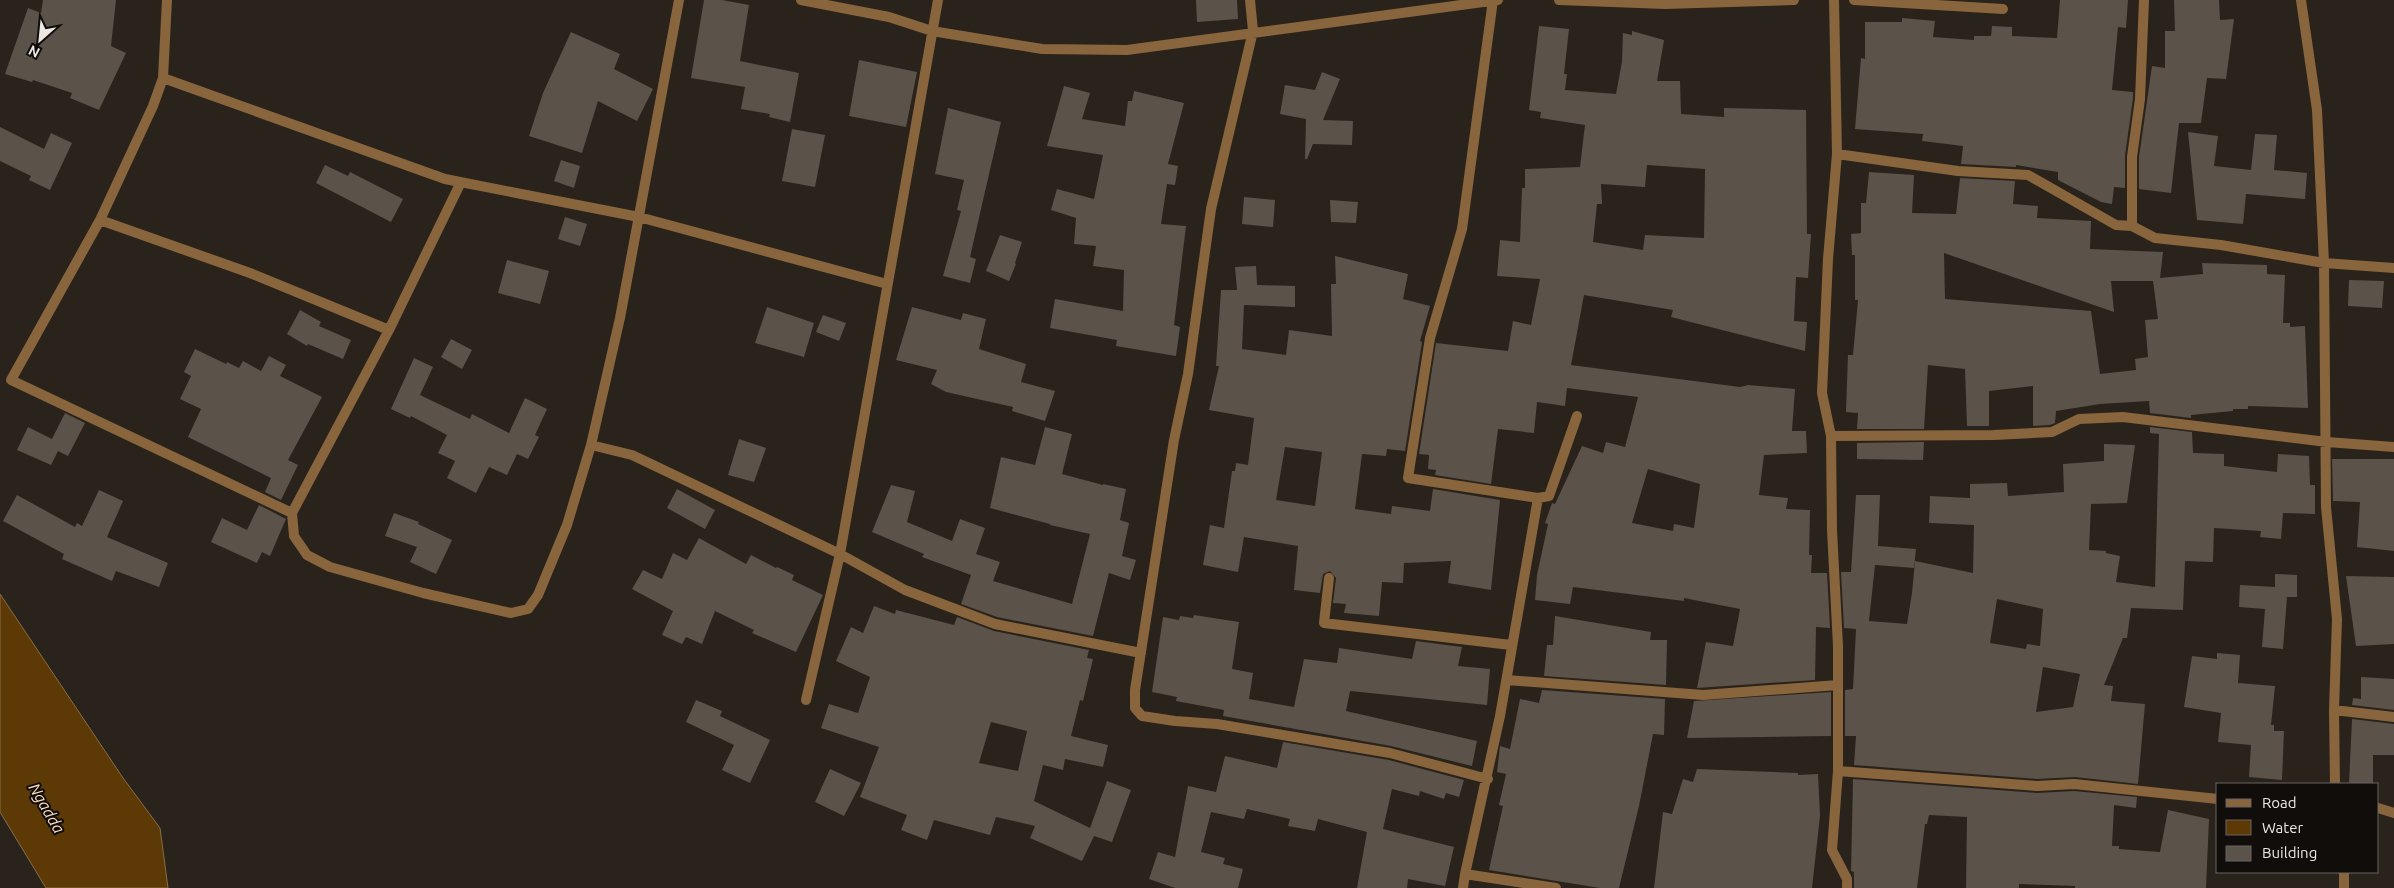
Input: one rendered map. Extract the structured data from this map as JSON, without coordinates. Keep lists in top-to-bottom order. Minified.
{"water":["Ngadda"],"legend":["Road","Water","Building"],"north":"bottom left"}
